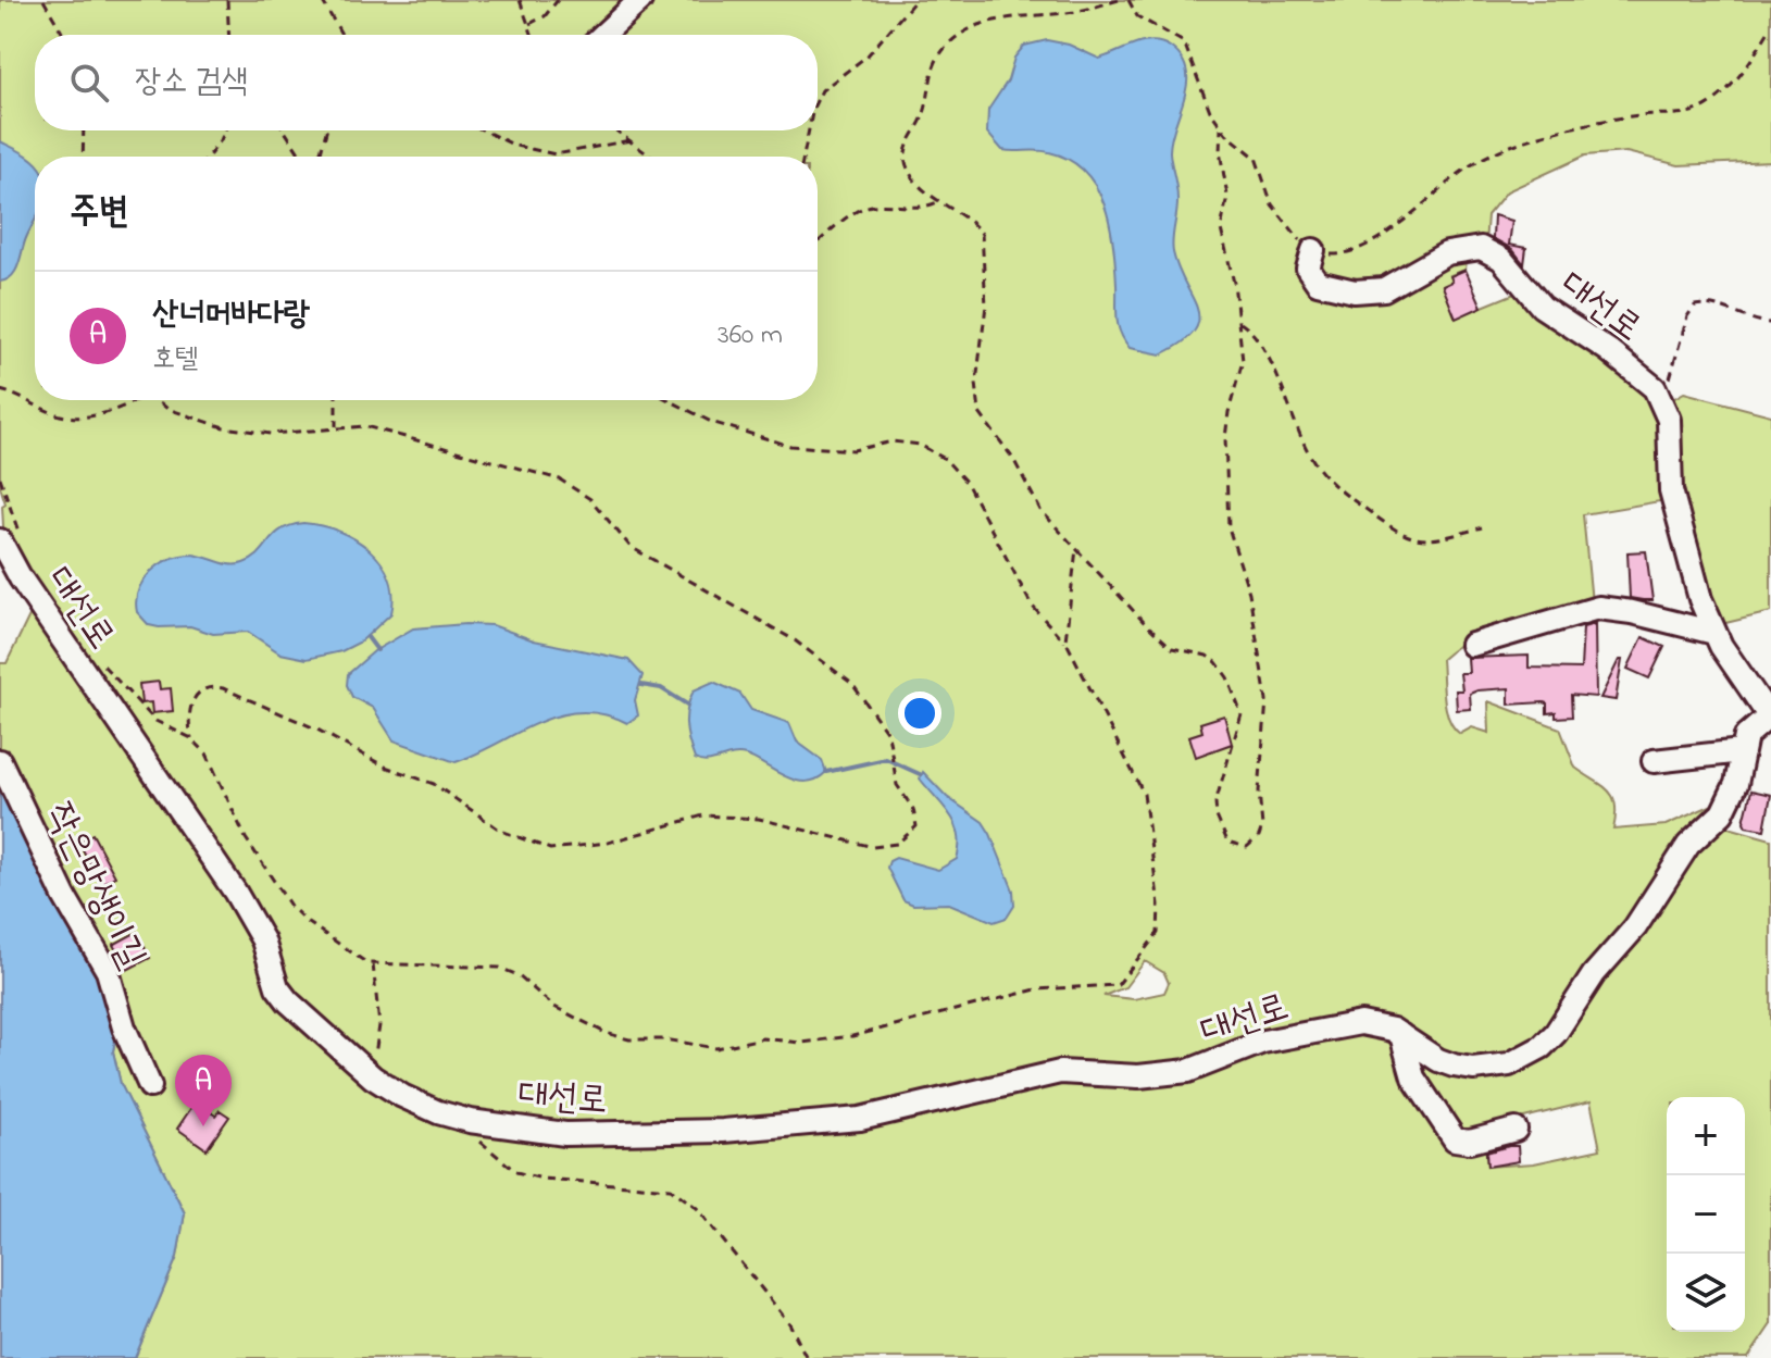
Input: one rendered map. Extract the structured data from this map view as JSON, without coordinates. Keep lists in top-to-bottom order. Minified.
{"streets":{"lane":["대선로","작은망생이길"]},"page":{"search":"장소 검색","heading":"주변","list":[{"mark":"A","name":"산너머바다랑","note":"호텔","value":"360 m"}],"pins":"A","map_buttons":["+","−"]}}
